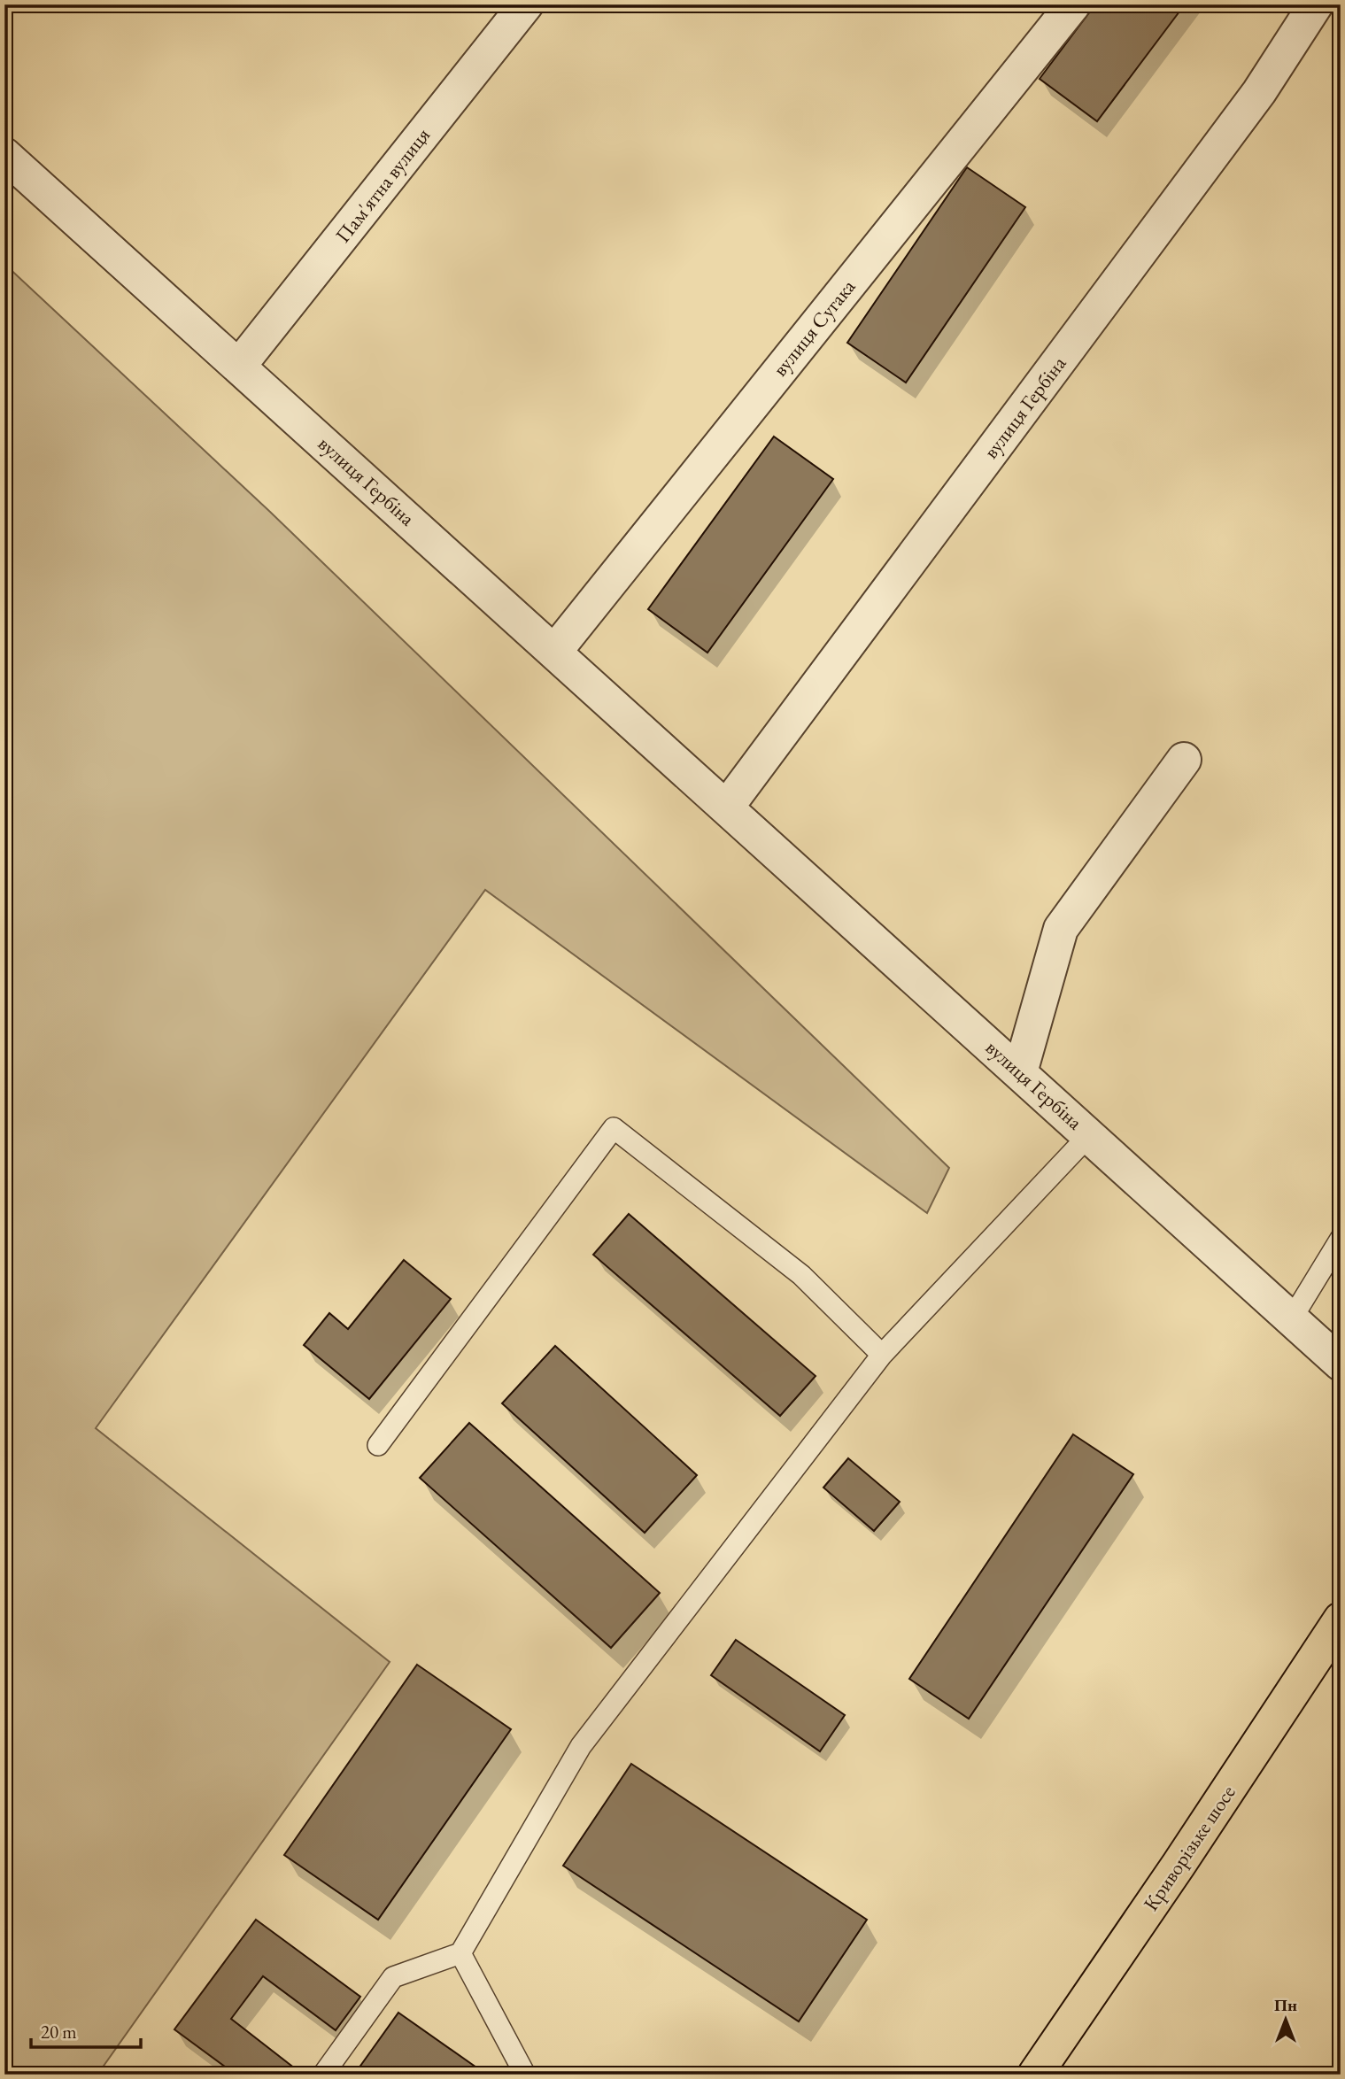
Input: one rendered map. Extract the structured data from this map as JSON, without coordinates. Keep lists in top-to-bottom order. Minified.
{"streets":{"highway":["Криворізьке шосе"],"street":["Пам'ятна вулиця","вулиця Сугака","вулиця Гербіна"]},"crossings":[["Пам'ятна вулиця","вулиця Гербіна"],["вулиця Сугака","вулиця Гербіна"]],"scale_bar":"20 m","north":"top"}
